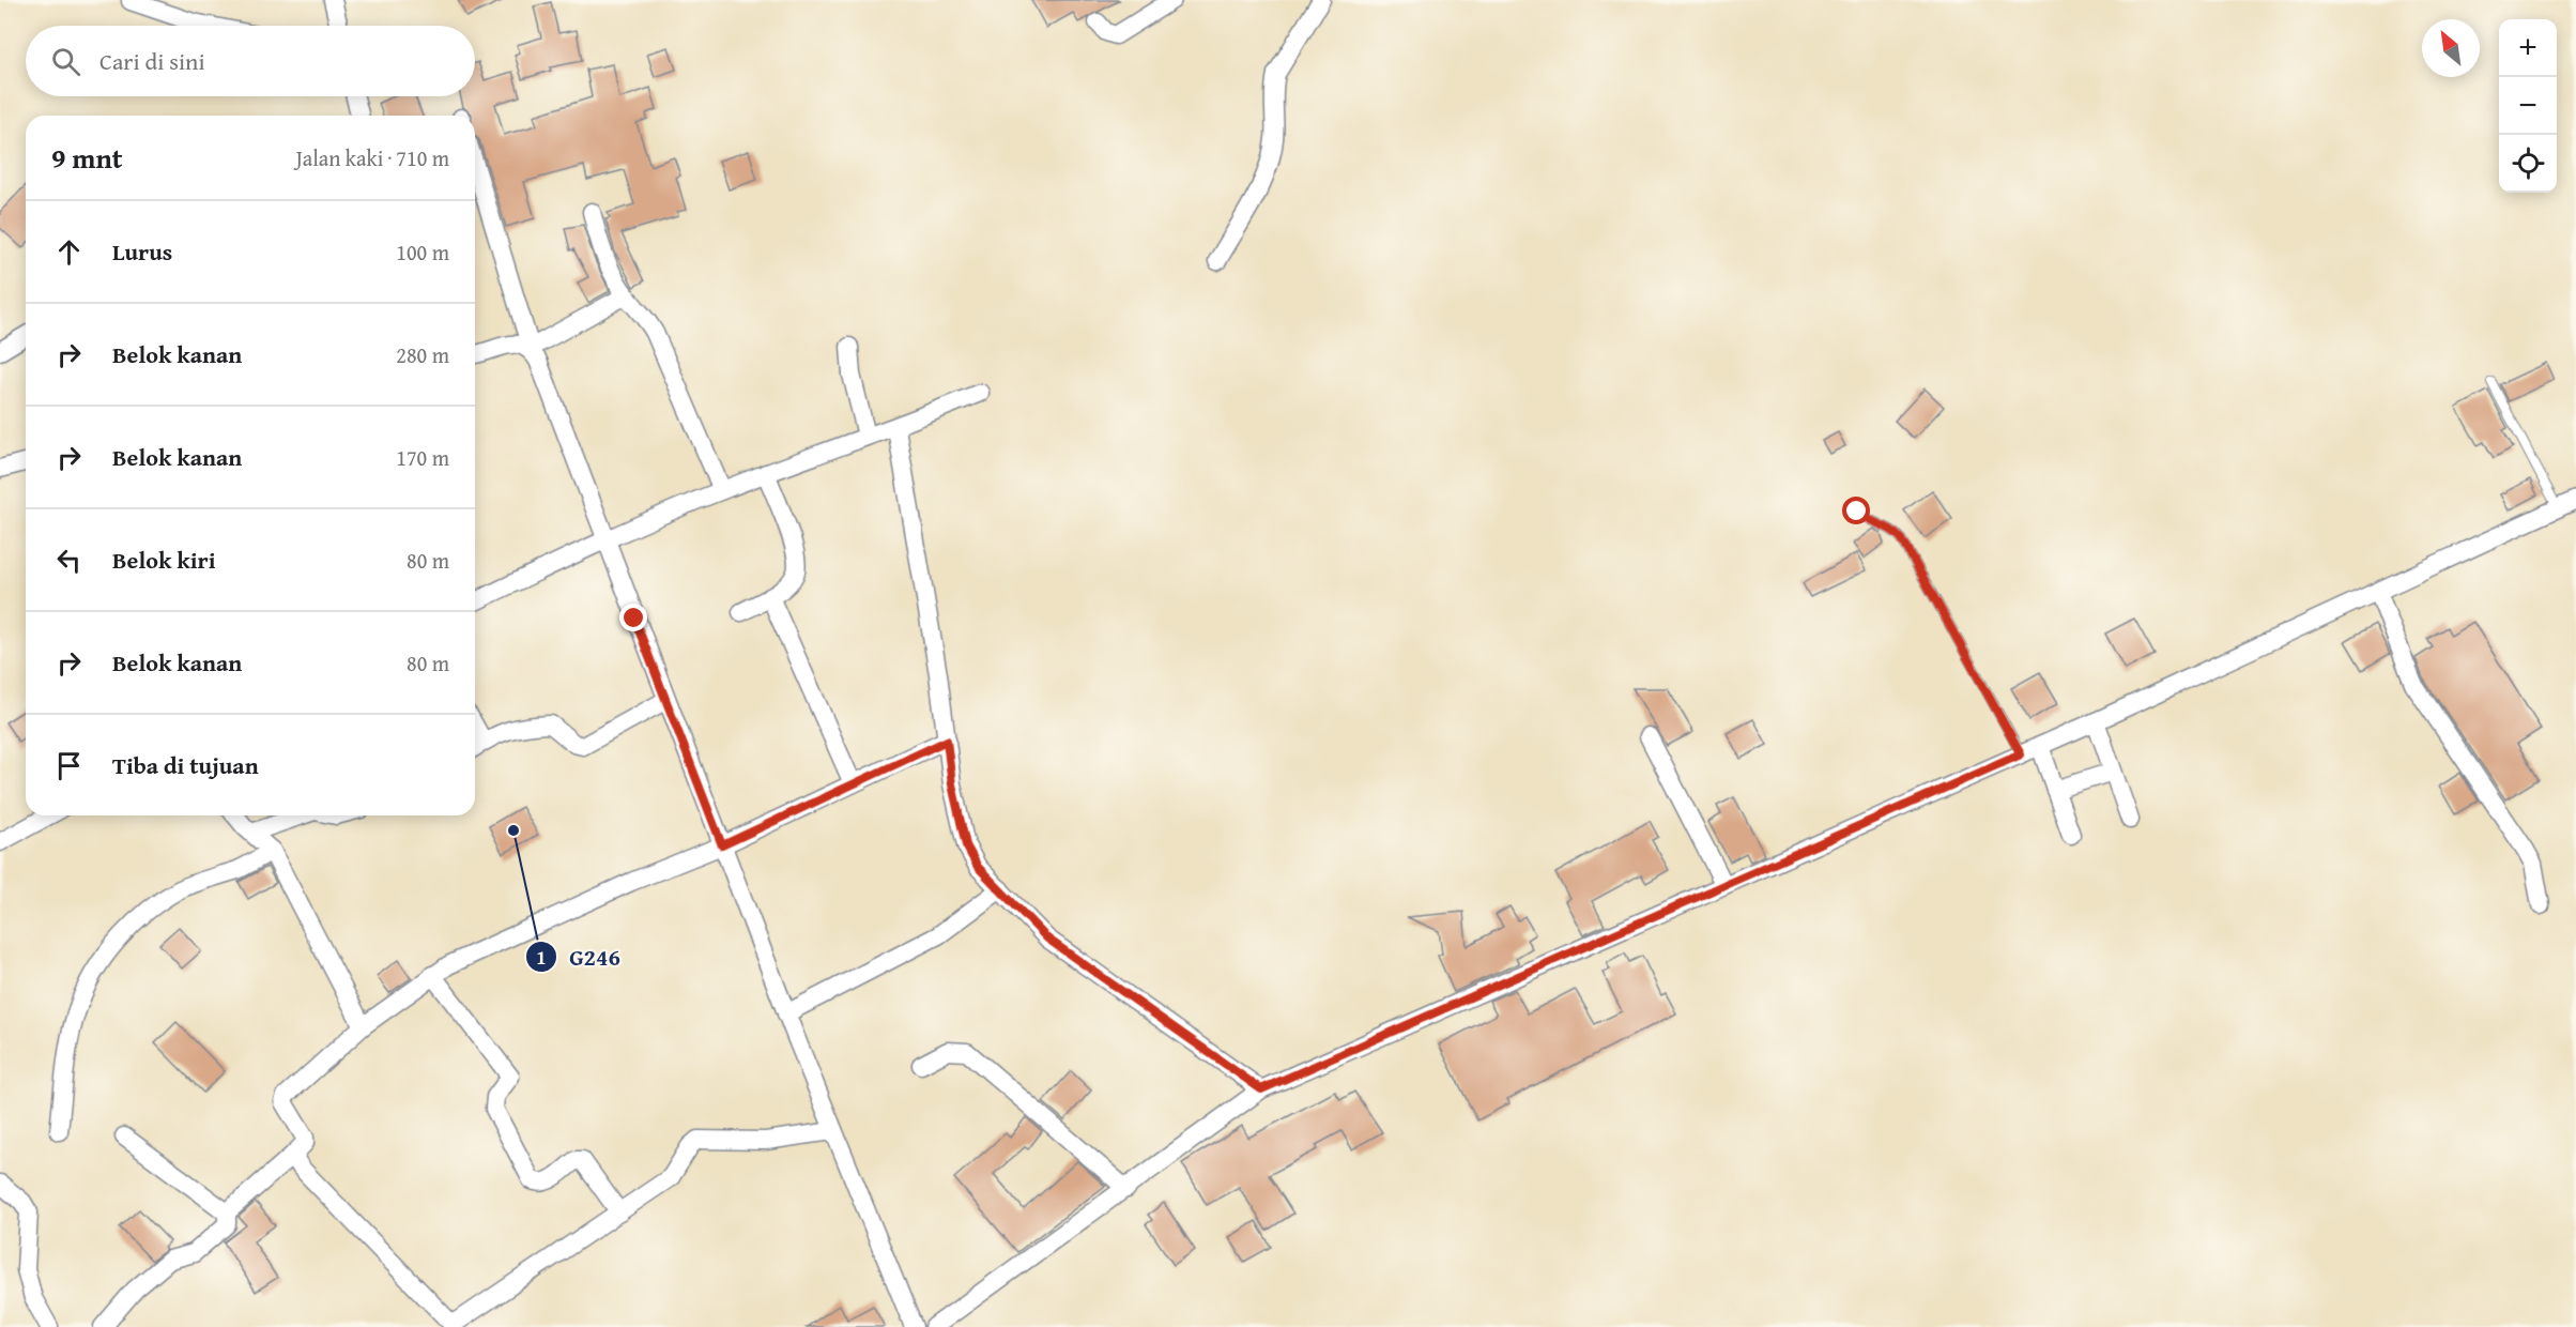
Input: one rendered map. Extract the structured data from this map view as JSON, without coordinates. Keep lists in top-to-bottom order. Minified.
{"places":["G246"],"north":"top left","page":{"map_buttons":["+","−"],"search":"Cari di sini","heading":["9 mnt","Jalan kaki · 710 m"],"list":[["Lurus","100 m"],["Belok kanan","280 m"],["Belok kanan","170 m"],["Belok kiri","80 m"],["Belok kanan","80 m"],"Tiba di tujuan"]}}
